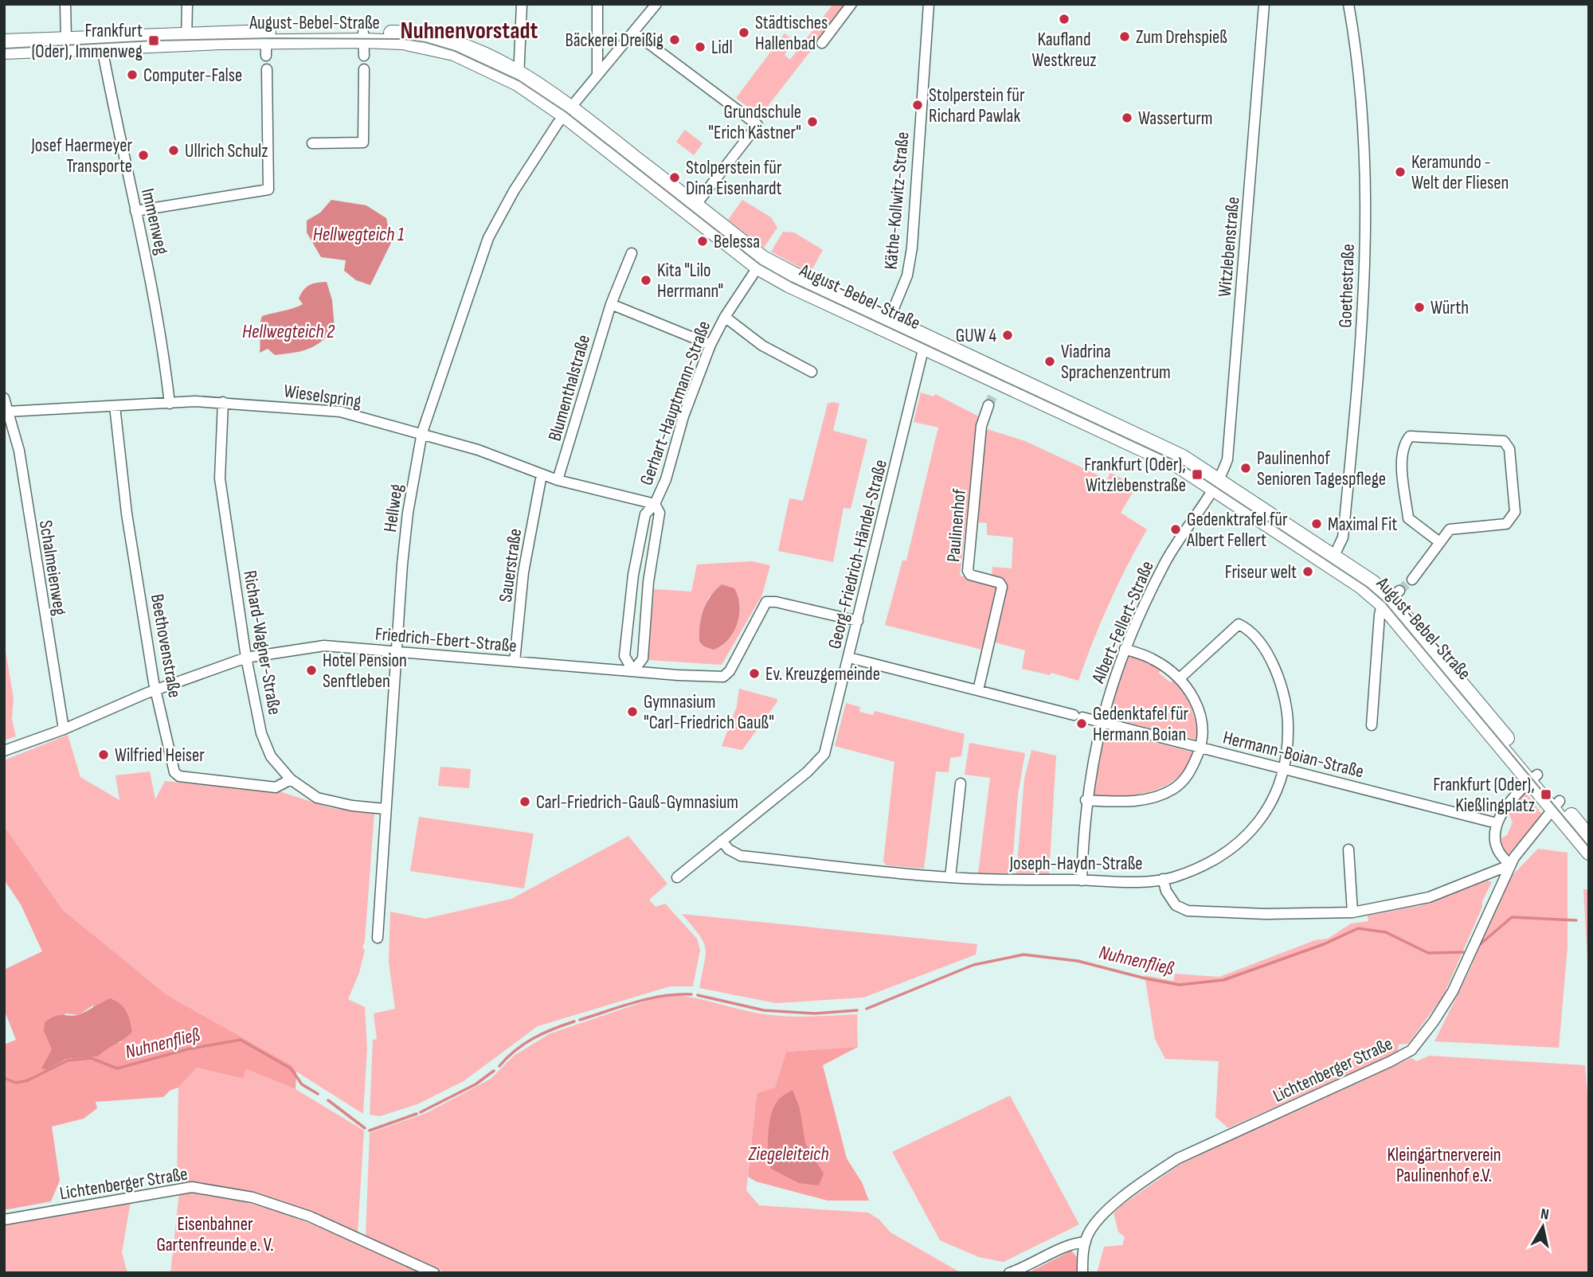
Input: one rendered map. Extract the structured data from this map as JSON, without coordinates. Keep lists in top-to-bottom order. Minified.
{"streets":{"street":["August-Bebel-Straße","Käthe-Kollwitz-Straße","Immenweg","Witzlebenstraße","Goethestraße","Blumenthalstraße","Wieselspring","Gerhart-Hauptmann-Straße","Hellweg","Paulinenhof","Georg-Friedrich-Händel-Straße","Sauerstraße","Schalmeienweg","Albert-Fellert-Straße","Friedrich-Ebert-Straße","Richard-Wagner-Straße","Beethovenstraße","Hermann-Boian-Straße","Joseph-Haydn-Straße","Lichtenberger Straße"]},"crossings":[["August-Bebel-Straße","Käthe-Kollwitz-Straße"],["August-Bebel-Straße","Immenweg"],["August-Bebel-Straße","Witzlebenstraße"],["August-Bebel-Straße","Goethestraße"],["August-Bebel-Straße","Gerhart-Hauptmann-Straße"],["August-Bebel-Straße","Hellweg"],["August-Bebel-Straße","Georg-Friedrich-Händel-Straße"],["August-Bebel-Straße","Albert-Fellert-Straße"],["August-Bebel-Straße","Lichtenberger Straße"],["Immenweg","Wieselspring"],["Witzlebenstraße","Albert-Fellert-Straße"],["Blumenthalstraße","Wieselspring"],["Wieselspring","Gerhart-Hauptmann-Straße"],["Wieselspring","Hellweg"],["Wieselspring","Sauerstraße"],["Wieselspring","Schalmeienweg"],["Wieselspring","Richard-Wagner-Straße"],["Wieselspring","Beethovenstraße"],["Gerhart-Hauptmann-Straße","Friedrich-Ebert-Straße"],["Hellweg","Friedrich-Ebert-Straße"],["Hellweg","Richard-Wagner-Straße"],["Paulinenhof","Hermann-Boian-Straße"],["Georg-Friedrich-Händel-Straße","Friedrich-Ebert-Straße"],["Georg-Friedrich-Händel-Straße","Hermann-Boian-Straße"],["Georg-Friedrich-Händel-Straße","Joseph-Haydn-Straße"],["Sauerstraße","Friedrich-Ebert-Straße"],["Schalmeienweg","Friedrich-Ebert-Straße"],["Albert-Fellert-Straße","Hermann-Boian-Straße"],["Albert-Fellert-Straße","Joseph-Haydn-Straße"],["Friedrich-Ebert-Straße","Richard-Wagner-Straße"],["Friedrich-Ebert-Straße","Beethovenstraße"],["Richard-Wagner-Straße","Beethovenstraße"],["Joseph-Haydn-Straße","Lichtenberger Straße"]],"districts":["Nuhnenvorstadt"],"water":["Hellwegteich 1","Hellwegteich 2","Nuhnenfließ","Ziegeleiteich"],"parks":["Kleingärtnerverein Paulinenhof e.V.","Eisenbahner Gartenfreunde e. V."],"places":{"other":["Kaufland Westkreuz","Städtisches Hallenbad","Zum Drehspieß","Bäckerei Dreißig","Lidl","Computer-False","Stolperstein für Richard Pawlak","Wasserturm","Grundschule \"Erich Kästner\"","Ullrich Schulz","Josef Haermeyer Transporte","Keramundo - Welt der Fliesen","Stolperstein für Dina Eisenhardt","Belessa","Kita \"Lilo Herrmann\"","Würth","GUW 4","Viadrina Sprachenzentrum","Paulinenhof Senioren Tagespflege","Maximal Fit","Gedenktrafel für Albert Fellert","Friseur welt","Hotel Pension Senftleben","Ev. Kreuzgemeinde","Gymnasium \"Carl-Friedrich Gauß\"","Gedenktafel für Hermann Boian","Wilfried Heiser","Carl-Friedrich-Gauß-Gymnasium"],"transit":["Frankfurt (Oder), Immenweg","Frankfurt (Oder), Witzlebenstraße","Frankfurt (Oder), Kießlingplatz"]},"north":"top"}
